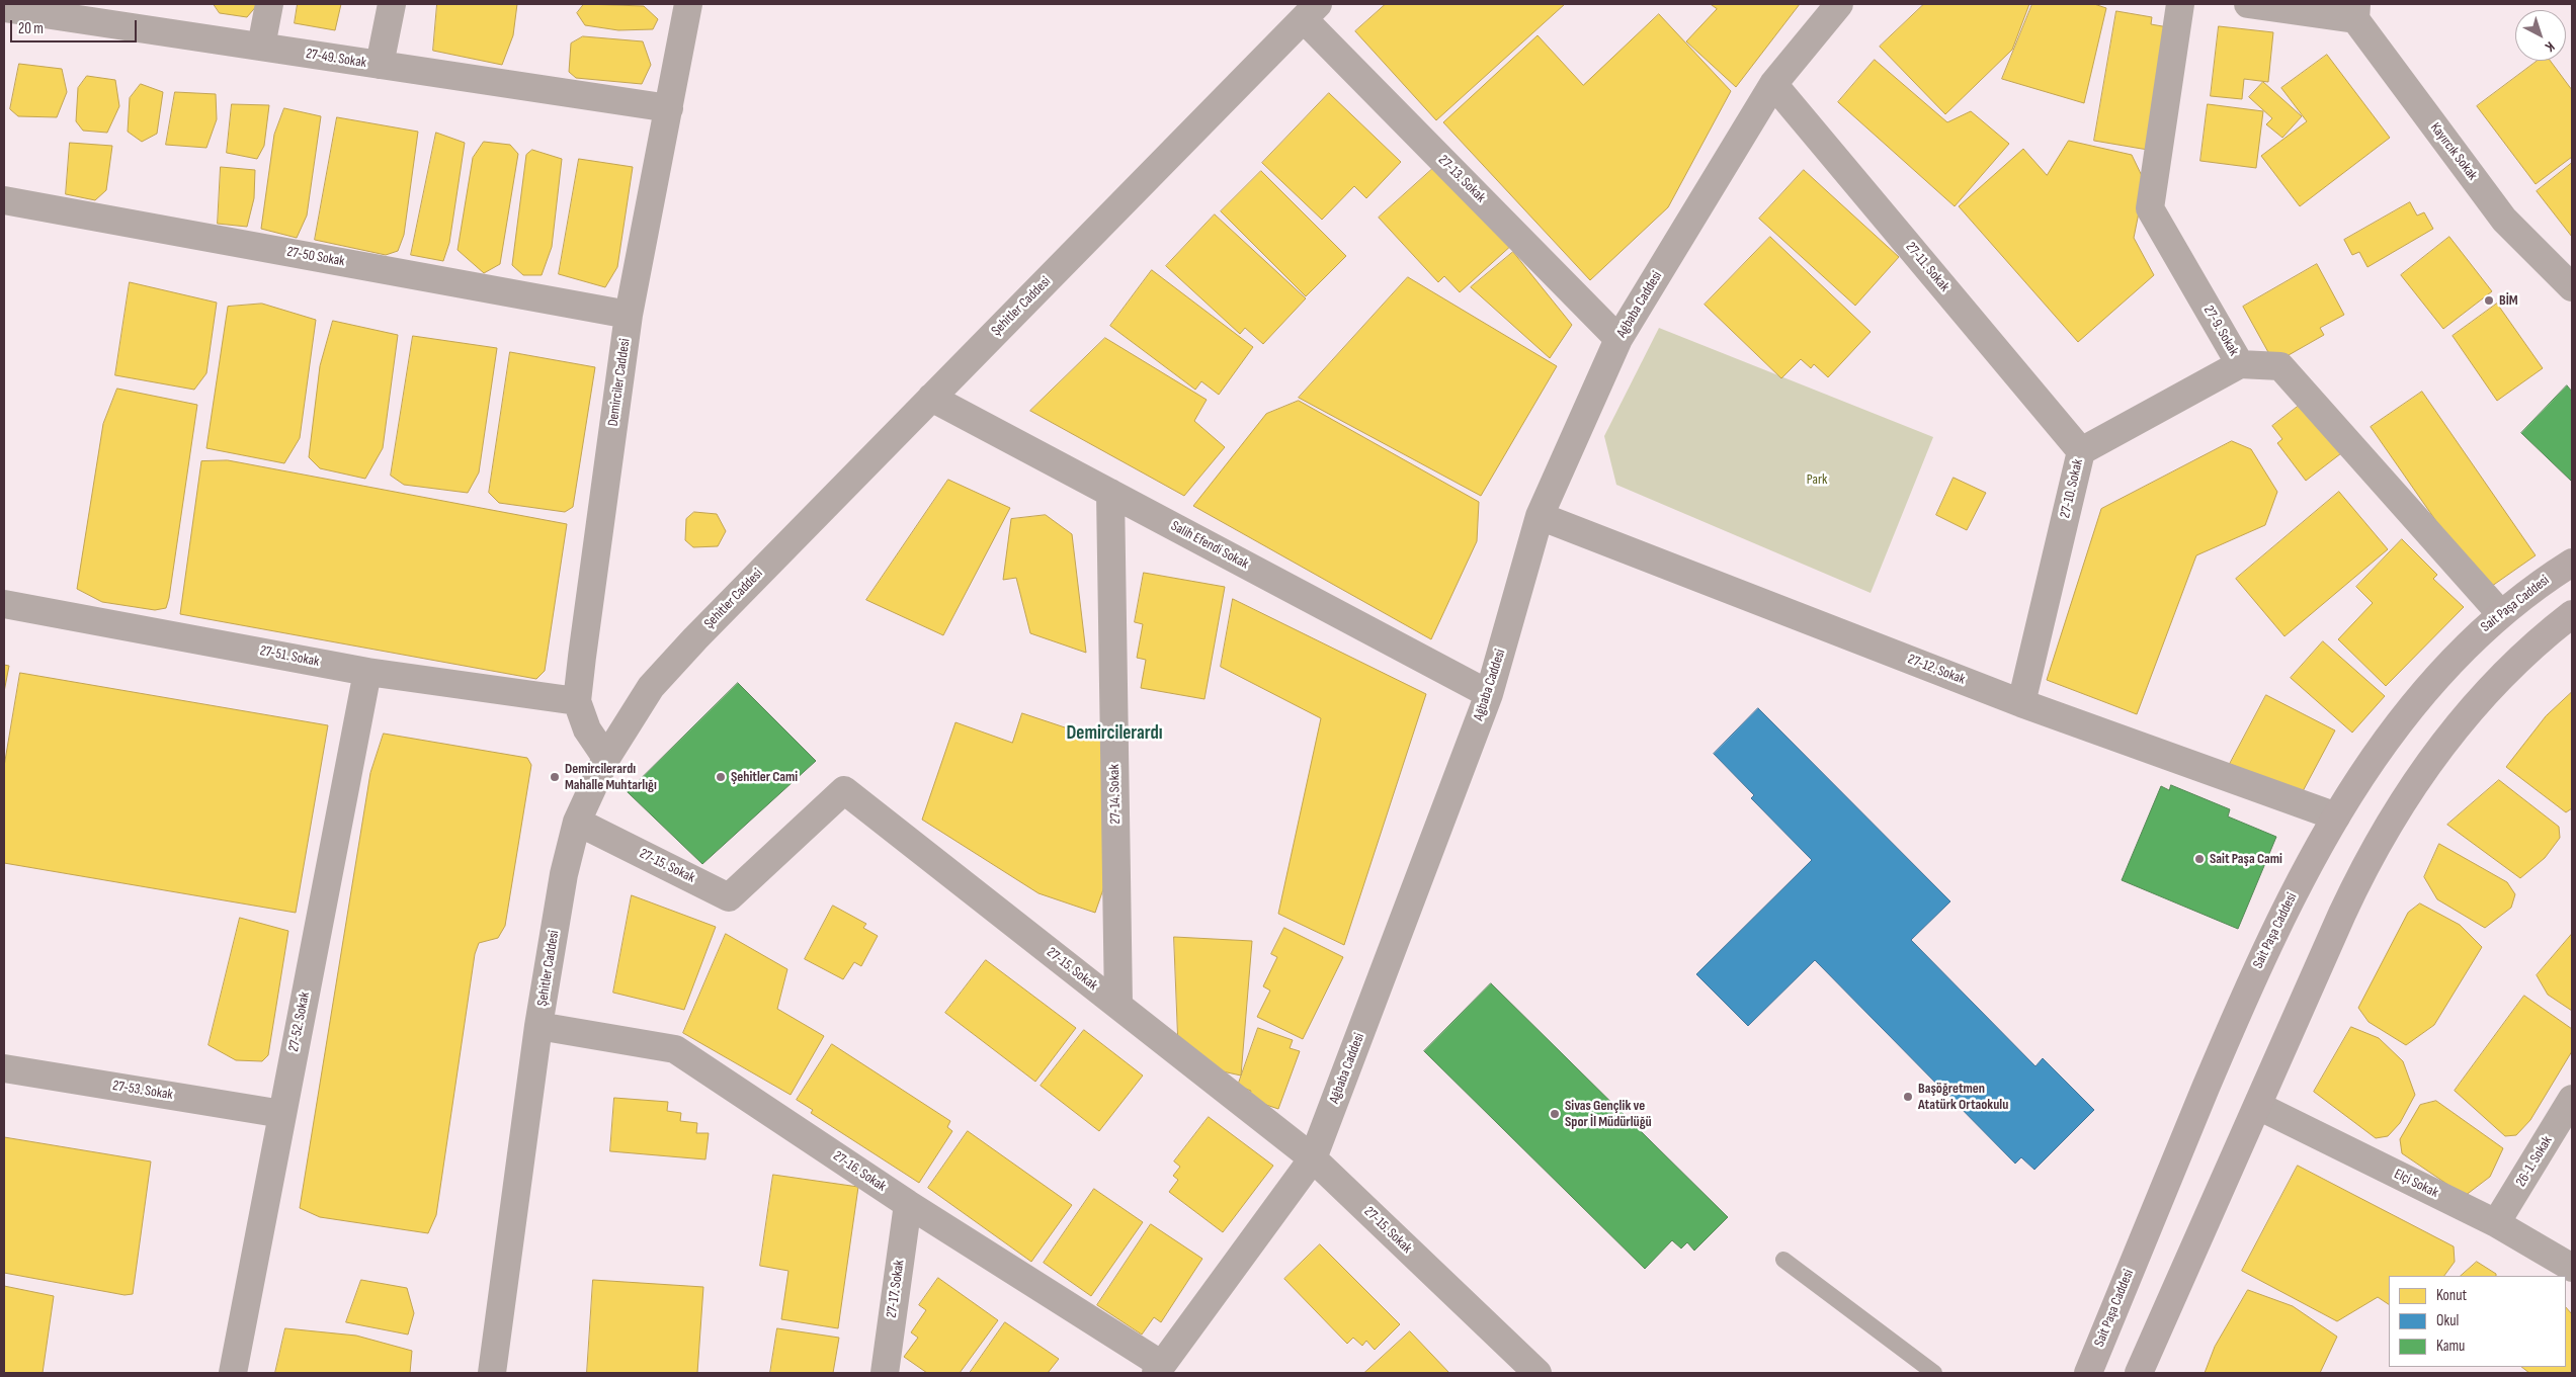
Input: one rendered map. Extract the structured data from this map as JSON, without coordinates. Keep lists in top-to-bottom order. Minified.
{"streets":{"street":["27-49. Sokak","Kayırcık Sokak","27-13. Sokak","27-50 Sokak","27-11. Sokak","Ağbaba Caddesi","Şehitler Caddesi","27-9. Sokak","Demirciler Caddesi","27-10. Sokak","Salih Efendi Sokak","Sait Paşa Caddesi","27-51. Sokak","27-12. Sokak","27-14. Sokak","27-15. Sokak","27-52. Sokak","27-53. Sokak","26-1. Sokak","27-16. Sokak","Elçi Sokak","27-17. Sokak"]},"crossings":[["27-49. Sokak","Demirciler Caddesi"],["27-13. Sokak","Ağbaba Caddesi"],["27-13. Sokak","Şehitler Caddesi"],["27-50 Sokak","Demirciler Caddesi"],["27-11. Sokak","Ağbaba Caddesi"],["27-11. Sokak","27-10. Sokak"],["Ağbaba Caddesi","Salih Efendi Sokak"],["Ağbaba Caddesi","27-12. Sokak"],["Ağbaba Caddesi","27-15. Sokak"],["Ağbaba Caddesi","27-16. Sokak"],["Şehitler Caddesi","Demirciler Caddesi"],["Şehitler Caddesi","Salih Efendi Sokak"],["Şehitler Caddesi","27-15. Sokak"],["Şehitler Caddesi","27-16. Sokak"],["27-9. Sokak","27-10. Sokak"],["27-9. Sokak","Sait Paşa Caddesi"],["Demirciler Caddesi","27-51. Sokak"],["27-10. Sokak","27-12. Sokak"],["Salih Efendi Sokak","27-14. Sokak"],["Sait Paşa Caddesi","27-12. Sokak"],["27-51. Sokak","27-52. Sokak"],["27-14. Sokak","27-15. Sokak"],["27-52. Sokak","27-53. Sokak"],["26-1. Sokak","Elçi Sokak"],["27-16. Sokak","27-17. Sokak"]],"districts":["Demircilerardı"],"parks":["Park"],"places":["BİM","Demircilerardı Mahalle Muhtarlığı","Şehitler Cami","Sait Paşa Cami","Başöğretmen Atatürk Ortaokulu","Sivas Gençlik ve Spor İl Müdürlüğü"],"legend":["Konut","Okul","Kamu"],"scale_bar":"20 m","north":"bottom right"}
